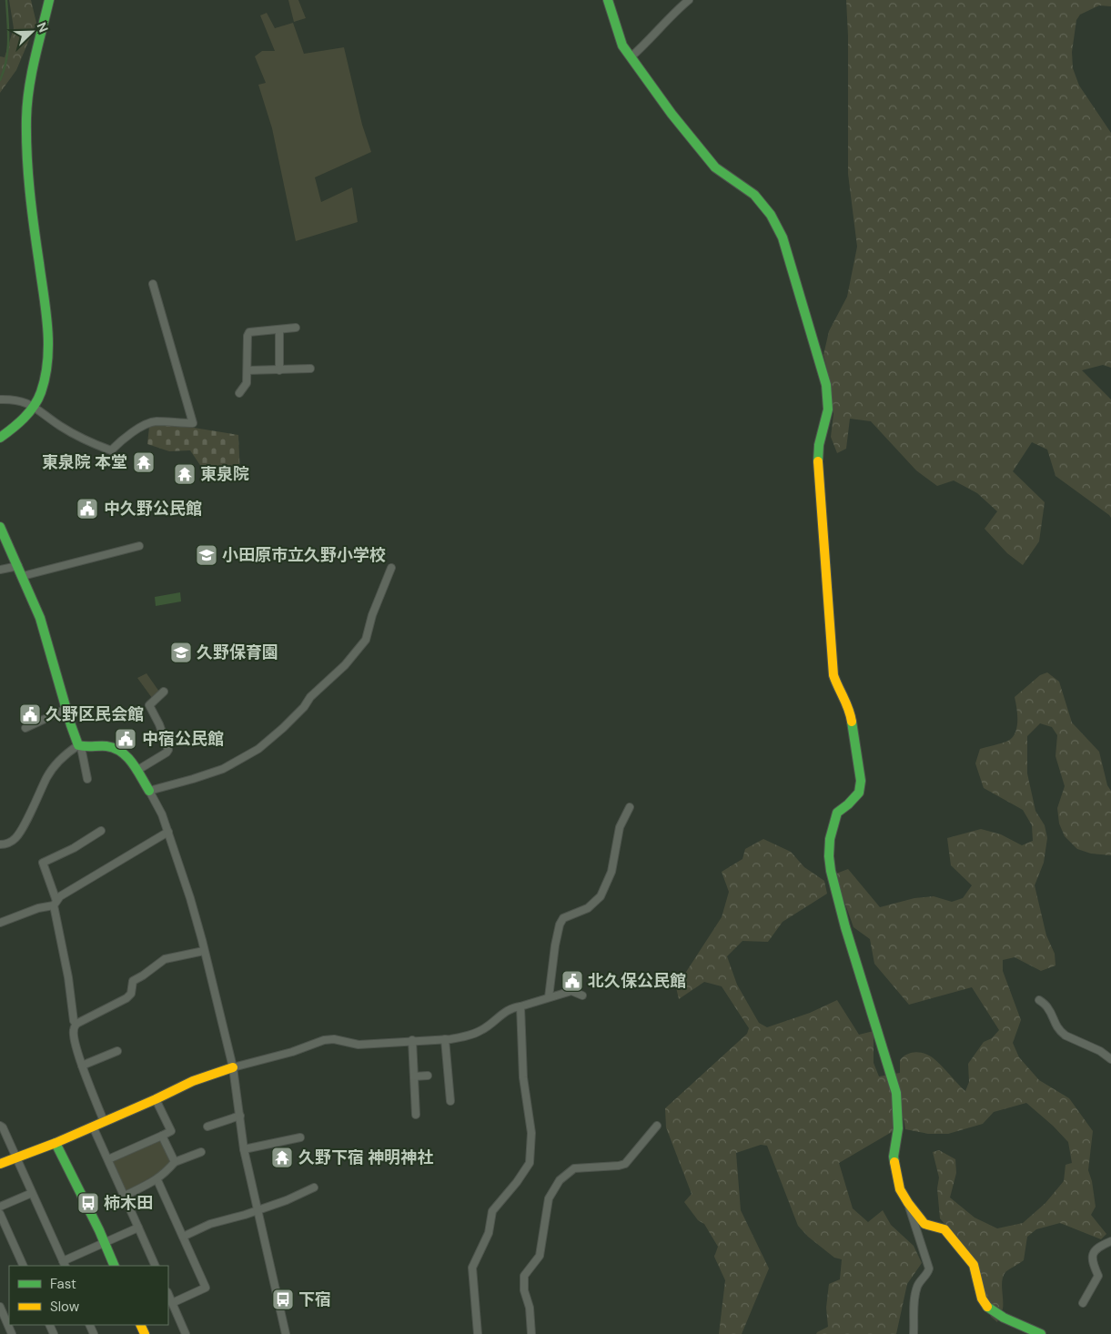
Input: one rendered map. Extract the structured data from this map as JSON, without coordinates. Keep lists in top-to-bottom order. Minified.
{"places":{"temple":["東泉院 本堂","東泉院","久野下宿 神明神社"],"public building":["中久野公民館","久野区民会館","中宿公民館","北久保公民館"],"school or university":["小田原市立久野小学校","久野保育園"],"bus stop":["柿木田","下宿"]},"legend":["Fast","Slow"],"north":"top right"}
